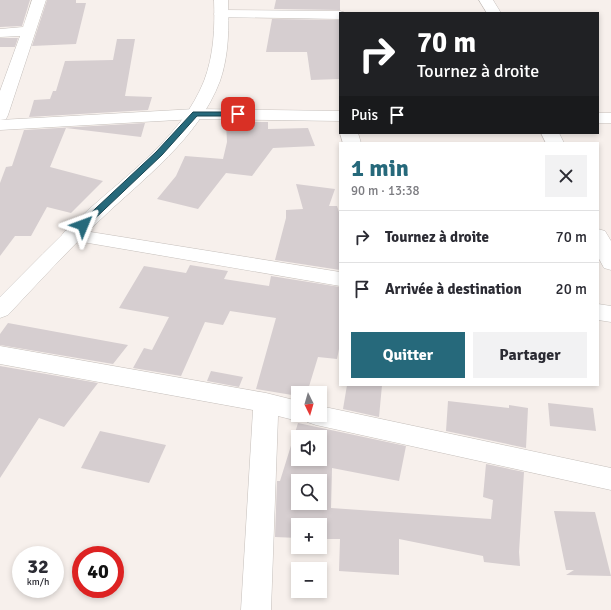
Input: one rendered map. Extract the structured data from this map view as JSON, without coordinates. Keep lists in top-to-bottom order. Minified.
{"north":"bottom","page":{"turn":["70 m","Tournez à droite"],"then":"Puis","heading":["1 min","90 m · 13:38"],"list":[{"name":"Tournez à droite","value":"70 m"},{"name":"Arrivée à destination","value":"20 m"}],"buttons":["Quitter","Partager"],"map_buttons":["+","−"],"speed":"32 km/h","limit":"40"}}
